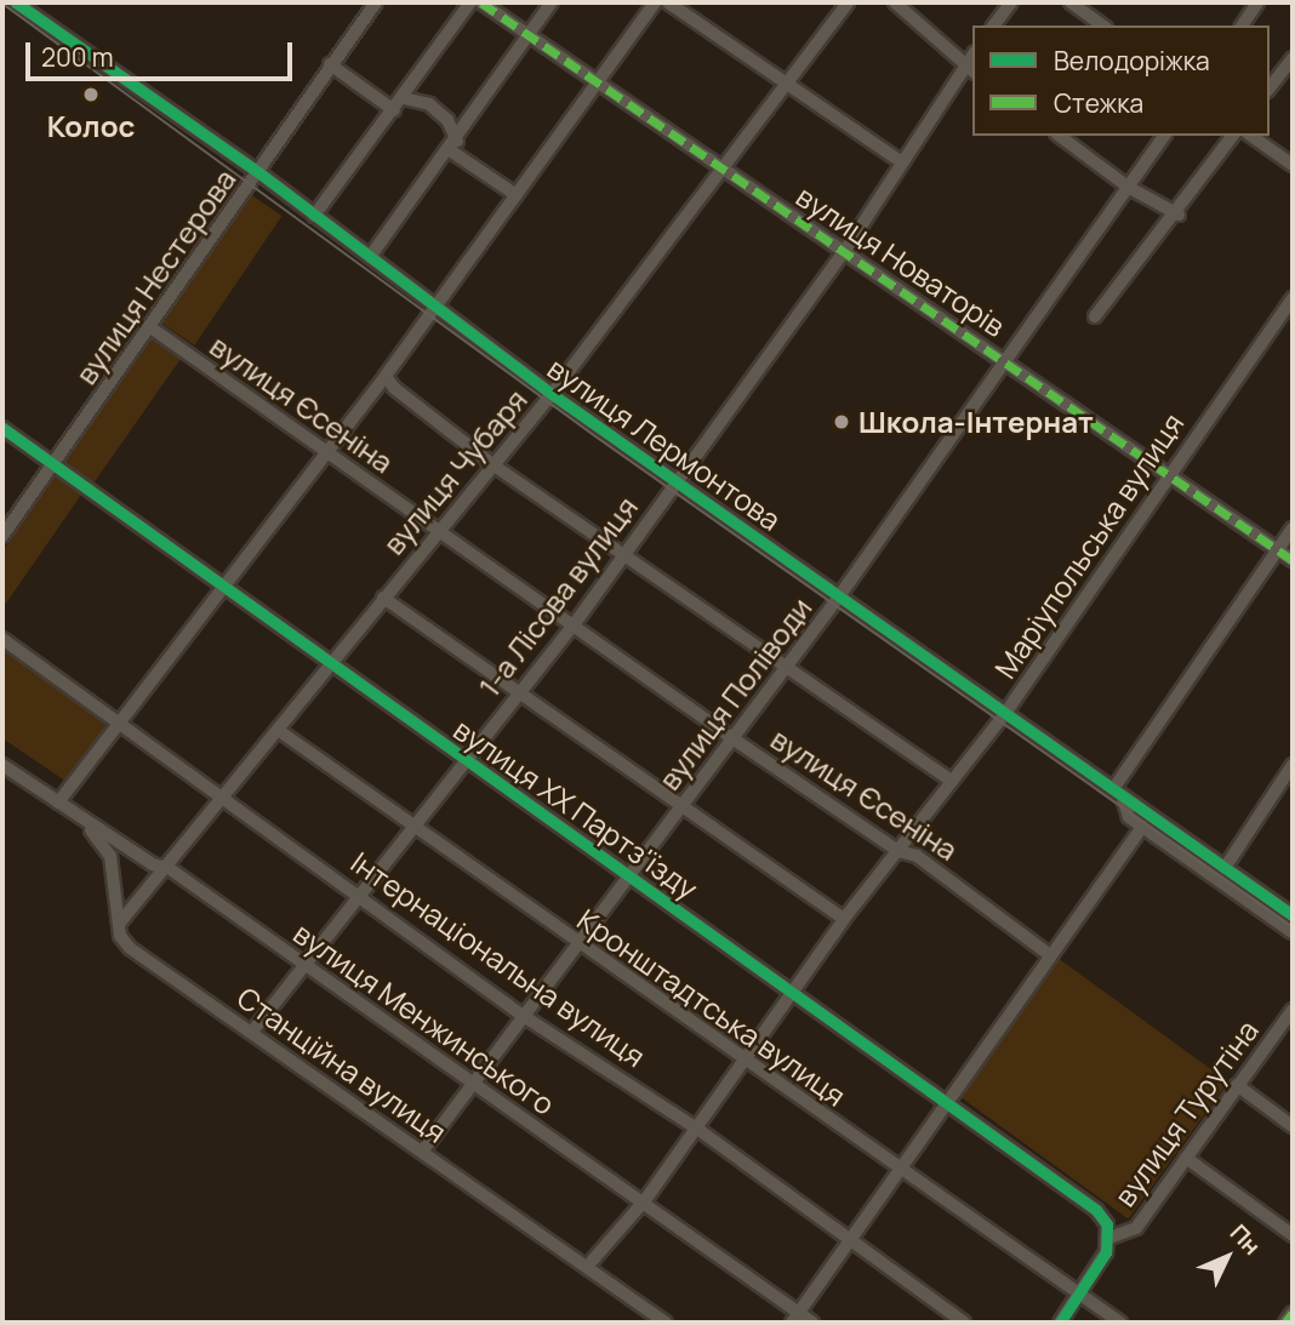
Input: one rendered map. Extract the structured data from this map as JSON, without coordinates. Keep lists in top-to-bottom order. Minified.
{"streets":{"street":["вулиця Новаторів","вулиця Нестерова","вулиця Єсеніна","вулиця Лермонтова","вулиця Чубаря","Маріупольська вулиця","1-а Лісова вулиця","вулиця Поліводи","вулиця XX Партз'їзду","Інтернаціональна вулиця","Кронштадтська вулиця","вулиця Менжинського","Станційна вулиця","вулиця Турутіна"]},"crossings":[["вулиця Новаторів","вулиця Чубаря"],["вулиця Новаторів","Маріупольська вулиця"],["вулиця Новаторів","1-а Лісова вулиця"],["вулиця Новаторів","вулиця Поліводи"],["вулиця Нестерова","вулиця Єсеніна"],["вулиця Нестерова","вулиця Лермонтова"],["вулиця Нестерова","вулиця XX Партз'їзду"],["вулиця Єсеніна","вулиця Чубаря"],["вулиця Єсеніна","Маріупольська вулиця"],["вулиця Єсеніна","1-а Лісова вулиця"],["вулиця Єсеніна","вулиця Поліводи"],["вулиця Лермонтова","вулиця Чубаря"],["вулиця Лермонтова","Маріупольська вулиця"],["вулиця Лермонтова","1-а Лісова вулиця"],["вулиця Лермонтова","вулиця Поліводи"],["вулиця Чубаря","вулиця XX Партз'їзду"],["вулиця Чубаря","Інтернаціональна вулиця"],["вулиця Чубаря","Кронштадтська вулиця"],["вулиця Чубаря","вулиця Менжинського"],["вулиця Чубаря","Станційна вулиця"],["Маріупольська вулиця","вулиця XX Партз'їзду"],["Маріупольська вулиця","Інтернаціональна вулиця"],["Маріупольська вулиця","Кронштадтська вулиця"],["Маріупольська вулиця","вулиця Менжинського"],["Маріупольська вулиця","Станційна вулиця"],["1-а Лісова вулиця","вулиця XX Партз'їзду"],["1-а Лісова вулиця","Інтернаціональна вулиця"],["1-а Лісова вулиця","Кронштадтська вулиця"],["1-а Лісова вулиця","вулиця Менжинського"],["1-а Лісова вулиця","Станційна вулиця"],["вулиця Поліводи","вулиця XX Партз'їзду"],["вулиця Поліводи","Інтернаціональна вулиця"],["вулиця Поліводи","Кронштадтська вулиця"],["вулиця Поліводи","вулиця Менжинського"],["вулиця Поліводи","Станційна вулиця"],["вулиця XX Партз'їзду","вулиця Турутіна"],["Кронштадтська вулиця","вулиця Турутіна"],["вулиця Менжинського","Станційна вулиця"]],"places":["Колос","Школа-Інтернат"],"legend":["Велодоріжка","Стежка"],"scale_bar":"200 m","north":"top right"}
